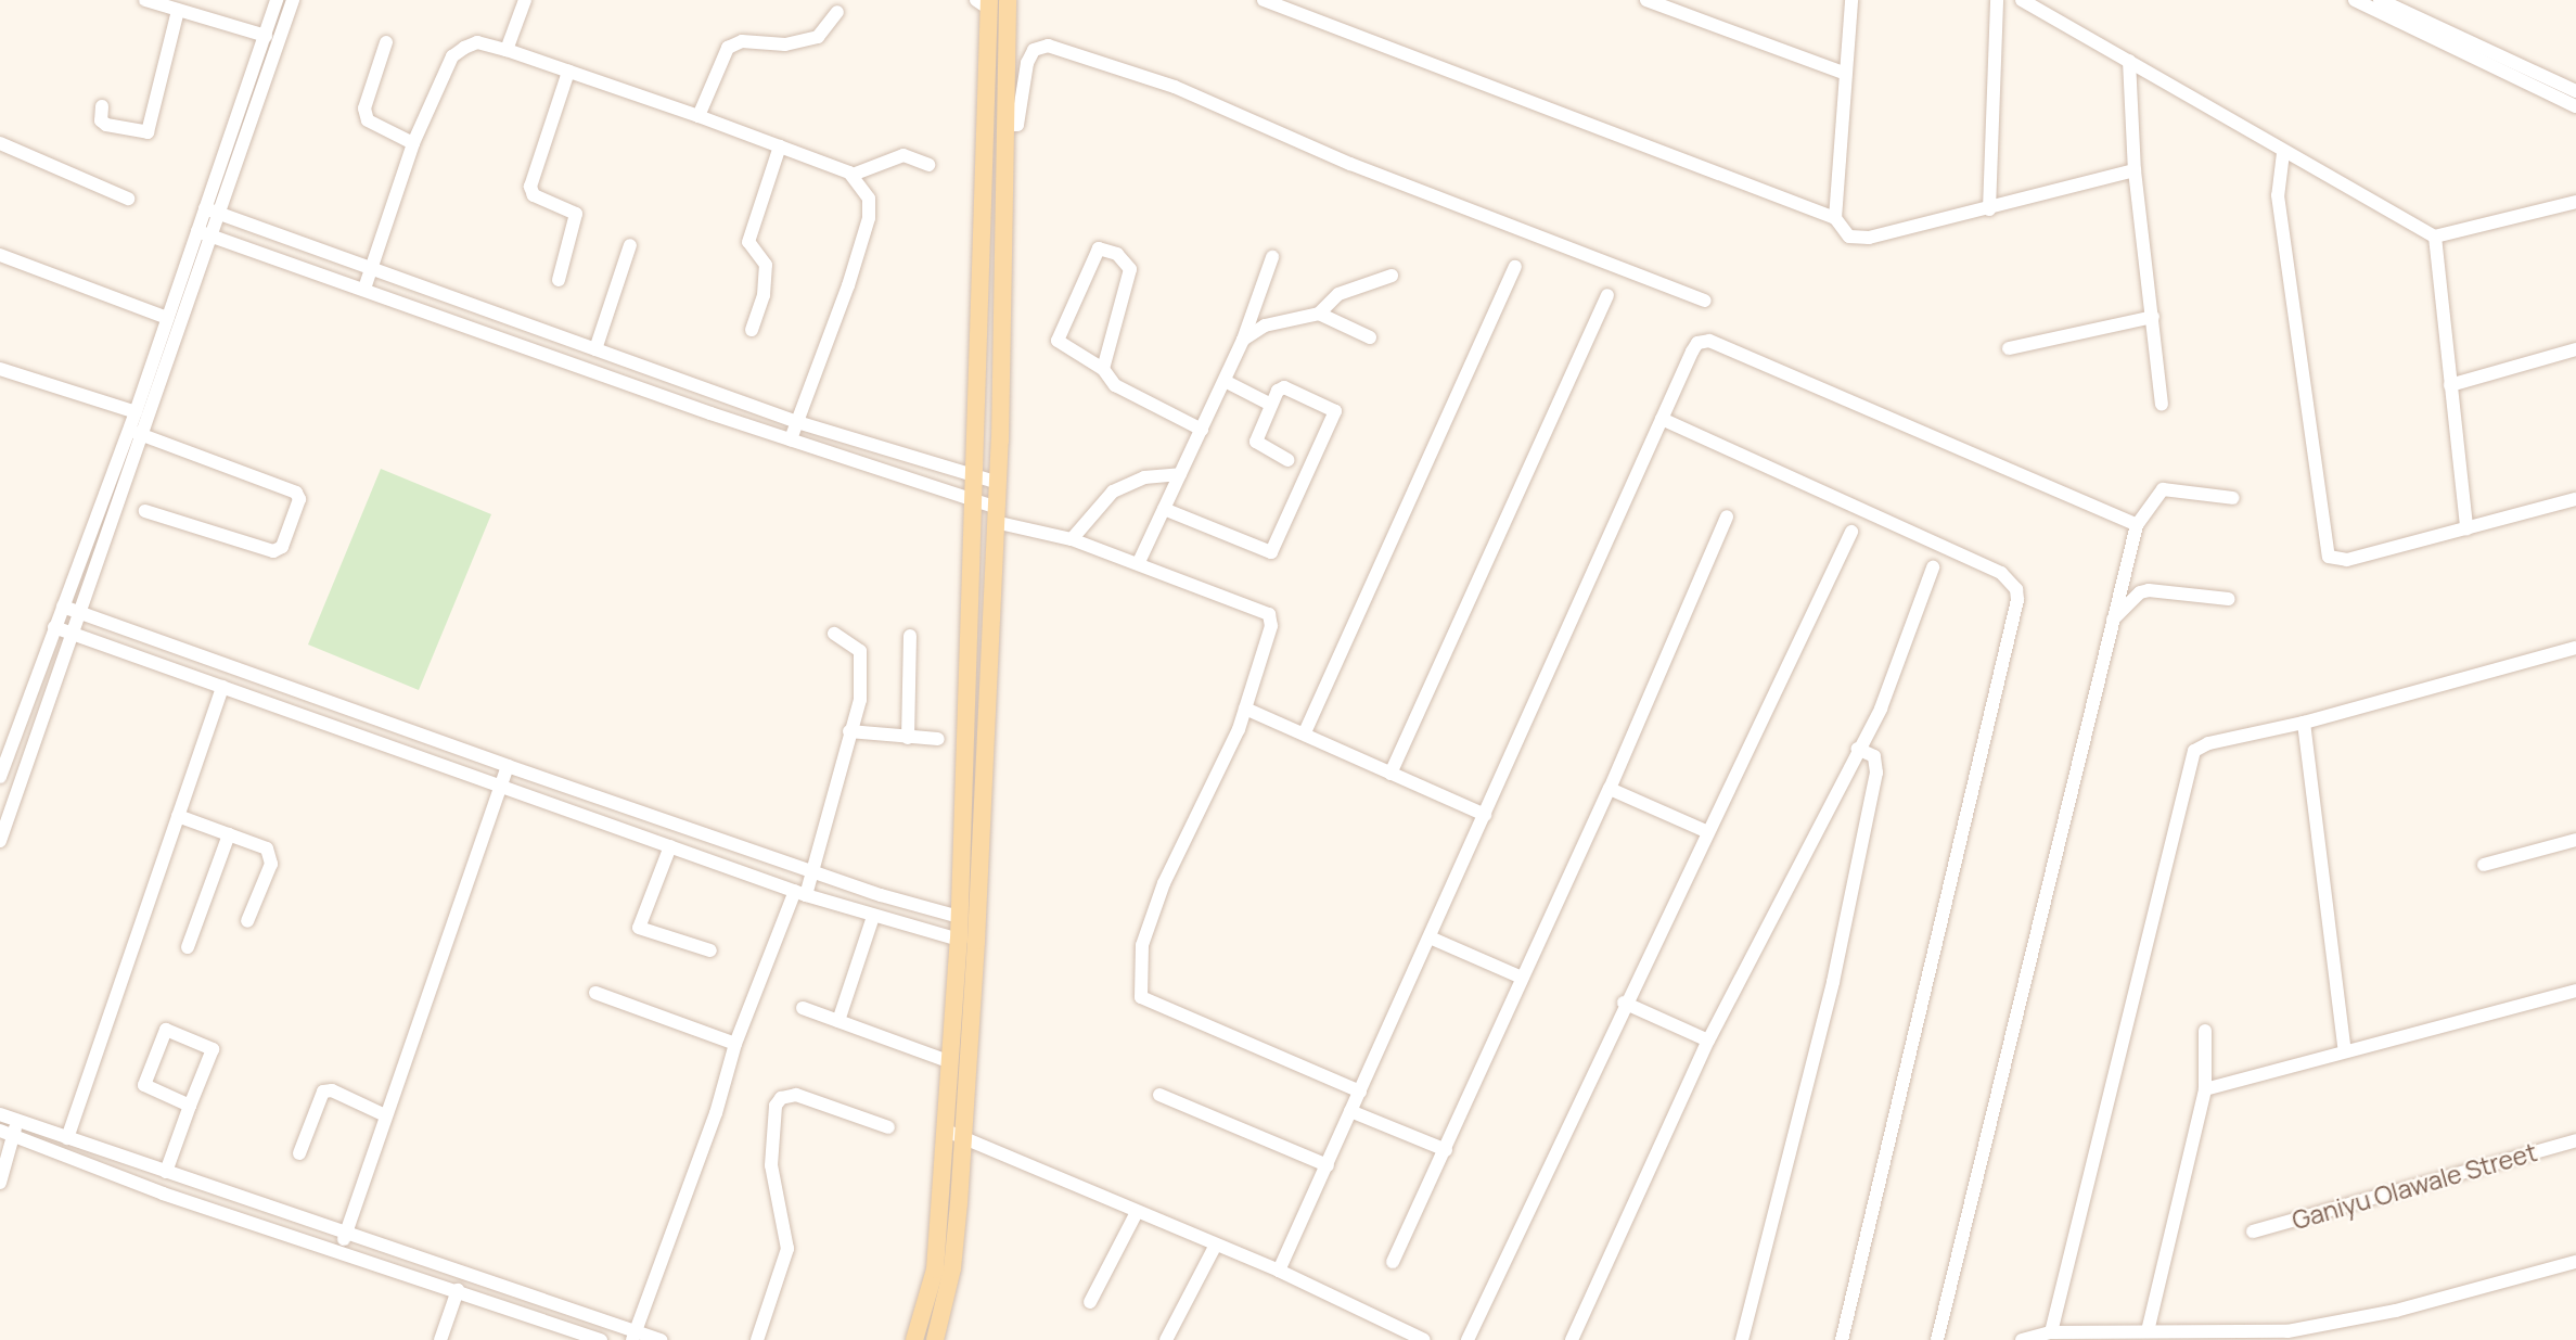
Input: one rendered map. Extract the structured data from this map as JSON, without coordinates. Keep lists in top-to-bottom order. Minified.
{"streets":{"street":["Ganiyu Olawale Street"]}}
